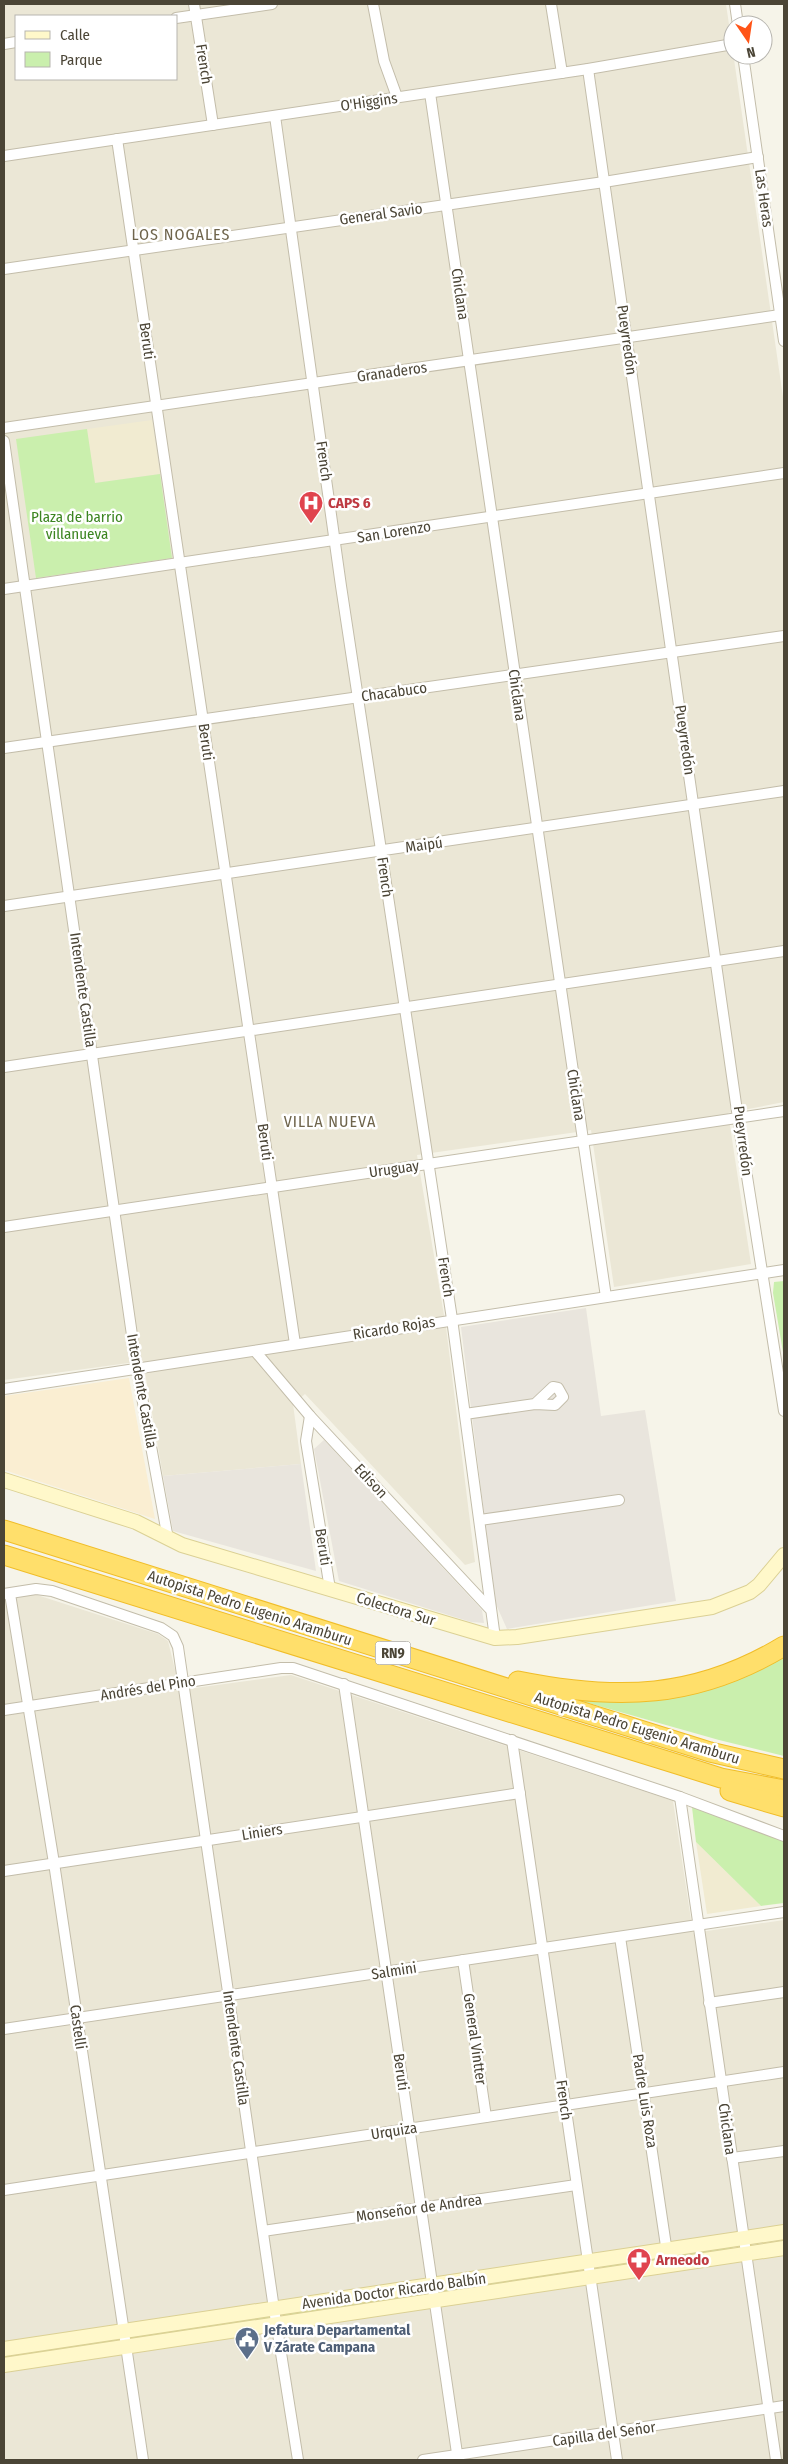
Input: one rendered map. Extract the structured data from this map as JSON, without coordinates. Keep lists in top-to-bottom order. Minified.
{"streets":{"highway":["Autopista Pedro Eugenio Aramburu","RN9"],"main road":["Colectora Sur","Avenida Doctor Ricardo Balbín"],"street":["French","O'Higgins","Las Heras","General Savio","Chiclana","Pueyrredón","Beruti","Granaderos","San Lorenzo","Chacabuco","Maipú","Intendente Castilla","Uruguay","Ricardo Rojas","Edison","Andrés del Pino","Liniers","Salmini","Castelli","General Vintter","Padre Luis Roza","Urquiza","Monseñor de Andrea","Capilla del Señor"]},"crossings":[["French","O'Higgins"],["French","General Savio"],["French","Granaderos"],["French","San Lorenzo"],["French","Chacabuco"],["French","Maipú"],["French","Uruguay"],["French","Ricardo Rojas"],["French","Edison"],["French","Colectora Sur"],["French","Liniers"],["French","Salmini"],["French","Urquiza"],["French","Monseñor de Andrea"],["French","Avenida Doctor Ricardo Balbín"],["French","Capilla del Señor"],["O'Higgins","Chiclana"],["O'Higgins","Pueyrredón"],["O'Higgins","Beruti"],["Las Heras","General Savio"],["Las Heras","Granaderos"],["General Savio","Chiclana"],["General Savio","Pueyrredón"],["General Savio","Beruti"],["Chiclana","Granaderos"],["Chiclana","San Lorenzo"],["Chiclana","Chacabuco"],["Chiclana","Maipú"],["Chiclana","Uruguay"],["Chiclana","Ricardo Rojas"],["Chiclana","Salmini"],["Chiclana","Urquiza"],["Chiclana","Avenida Doctor Ricardo Balbín"],["Chiclana","Capilla del Señor"],["Pueyrredón","Granaderos"],["Pueyrredón","San Lorenzo"],["Pueyrredón","Chacabuco"],["Pueyrredón","Maipú"],["Pueyrredón","Uruguay"],["Pueyrredón","Ricardo Rojas"],["Beruti","Granaderos"],["Beruti","San Lorenzo"],["Beruti","Chacabuco"],["Beruti","Maipú"],["Beruti","Uruguay"],["Beruti","Ricardo Rojas"],["Beruti","Edison"],["Beruti","Colectora Sur"],["Beruti","Andrés del Pino"],["Beruti","Liniers"],["Beruti","Salmini"],["Beruti","Urquiza"],["Beruti","Monseñor de Andrea"],["Beruti","Avenida Doctor Ricardo Balbín"],["Beruti","Capilla del Señor"],["San Lorenzo","Intendente Castilla"],["Chacabuco","Intendente Castilla"],["Maipú","Intendente Castilla"],["Intendente Castilla","Uruguay"],["Intendente Castilla","Ricardo Rojas"],["Intendente Castilla","Colectora Sur"],["Intendente Castilla","Andrés del Pino"],["Intendente Castilla","Liniers"],["Intendente Castilla","Salmini"],["Intendente Castilla","Castelli"],["Intendente Castilla","Urquiza"],["Intendente Castilla","Monseñor de Andrea"],["Intendente Castilla","Avenida Doctor Ricardo Balbín"],["Ricardo Rojas","Edison"],["Andrés del Pino","Castelli"],["Liniers","Castelli"],["Salmini","Castelli"],["Salmini","General Vintter"],["Salmini","Padre Luis Roza"],["Castelli","Urquiza"],["Castelli","Avenida Doctor Ricardo Balbín"],["General Vintter","Urquiza"],["Padre Luis Roza","Urquiza"],["Padre Luis Roza","Avenida Doctor Ricardo Balbín"]],"districts":["LOS NOGALES","VILLA NUEVA"],"parks":["Plaza de barrio villanueva"],"places":{"hospital":["CAPS 6"],"pharmacy":["Arneodo"],"public building":["Jefatura Departamental V Zárate Campana"]},"legend":["Calle","Parque"],"north":"bottom"}
